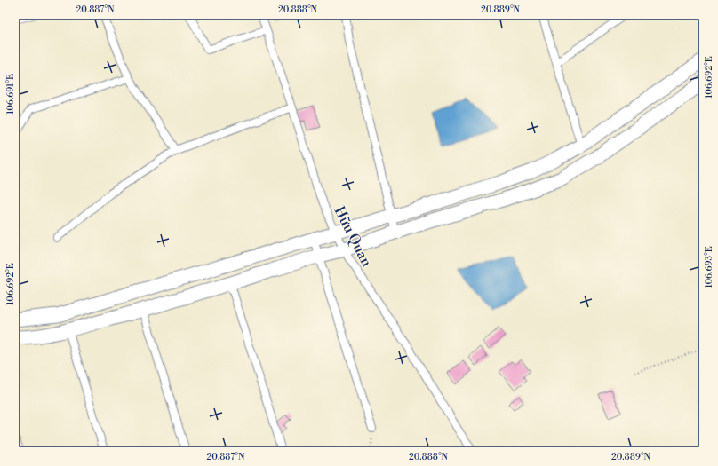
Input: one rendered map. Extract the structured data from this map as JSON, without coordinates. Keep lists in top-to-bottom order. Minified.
{"streets":{"lane":["Hữu Quan"]},"coordinates":["20.887°N","20.888°N","20.889°N","106.692°E","106.691°E","106.693°E"]}
